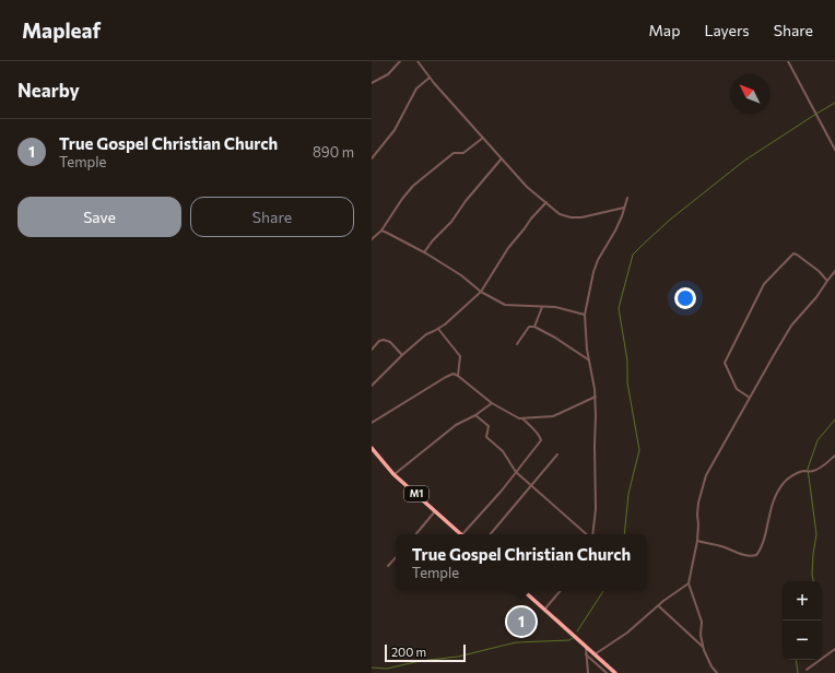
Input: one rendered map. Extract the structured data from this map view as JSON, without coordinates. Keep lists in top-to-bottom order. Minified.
{"streets":{"highway":["M1"]},"scale_bar":"200 m","north":"top left","page":{"header":"Mapleaf","nav":["Map","Layers","Share"],"heading":"Nearby","list":[{"mark":"1","name":"True Gospel Christian Church","note":"Temple","value":"890 m"}],"buttons":["Save","Share"],"popup":["True Gospel Christian Church","Temple"],"map_buttons":["+","−"],"pins":"1","scale":"200 m"}}
